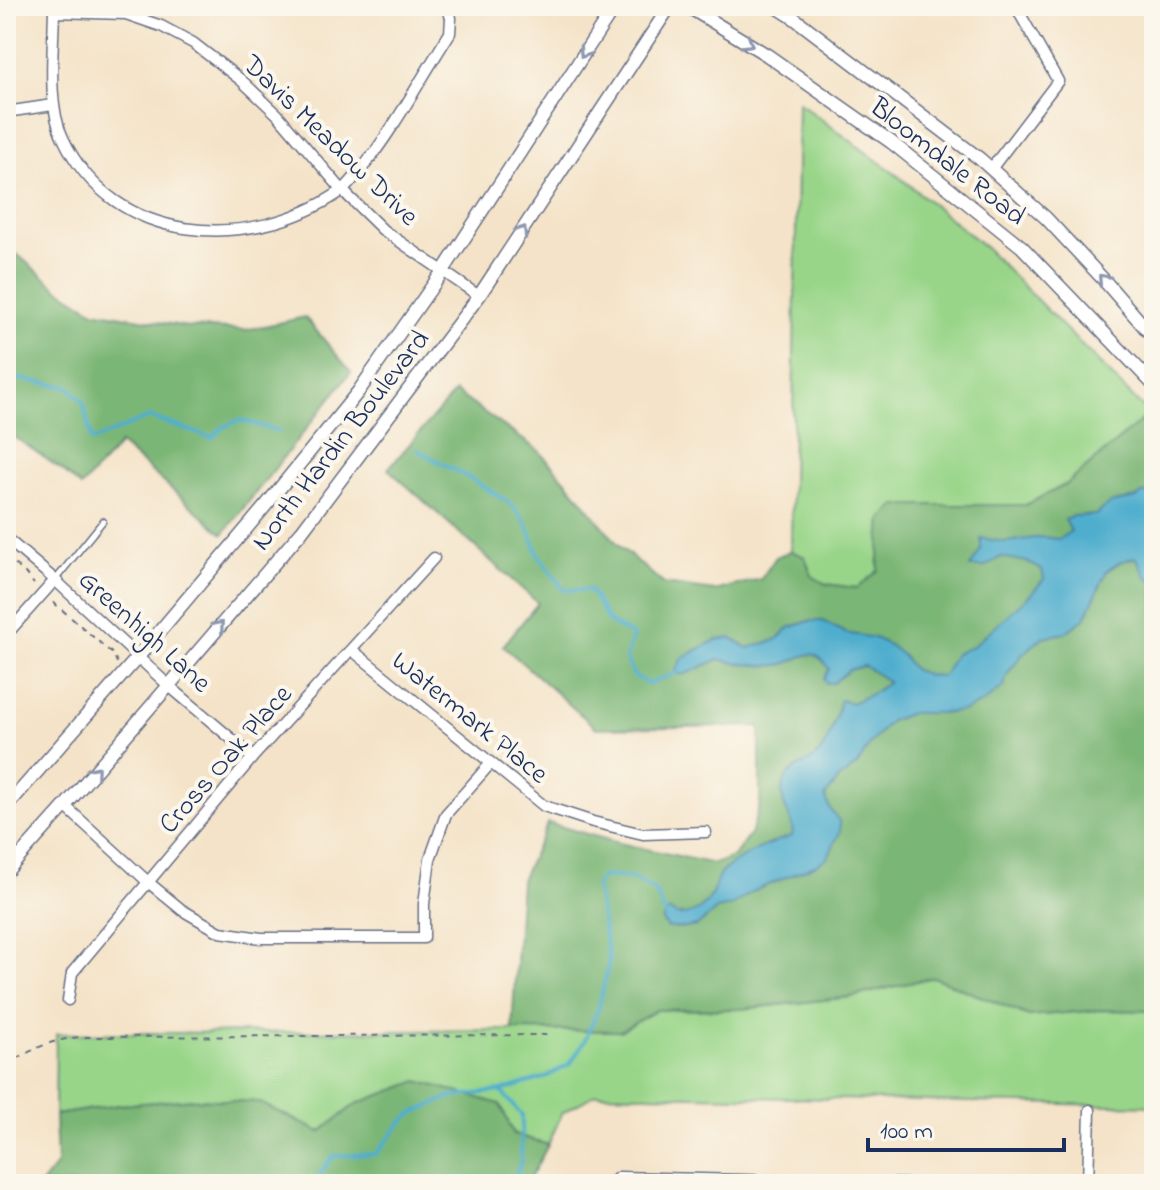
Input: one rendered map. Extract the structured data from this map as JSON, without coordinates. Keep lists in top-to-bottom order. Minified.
{"streets":{"street":["Davis Meadow Drive","Bloomdale Road","North Hardin Boulevard","Greenhigh Lane","Watermark Place","Cross Oak Place"]},"crossings":[["Davis Meadow Drive","North Hardin Boulevard"],["North Hardin Boulevard","Greenhigh Lane"],["Greenhigh Lane","Cross Oak Place"],["Watermark Place","Cross Oak Place"]],"scale_bar":"100 m"}
